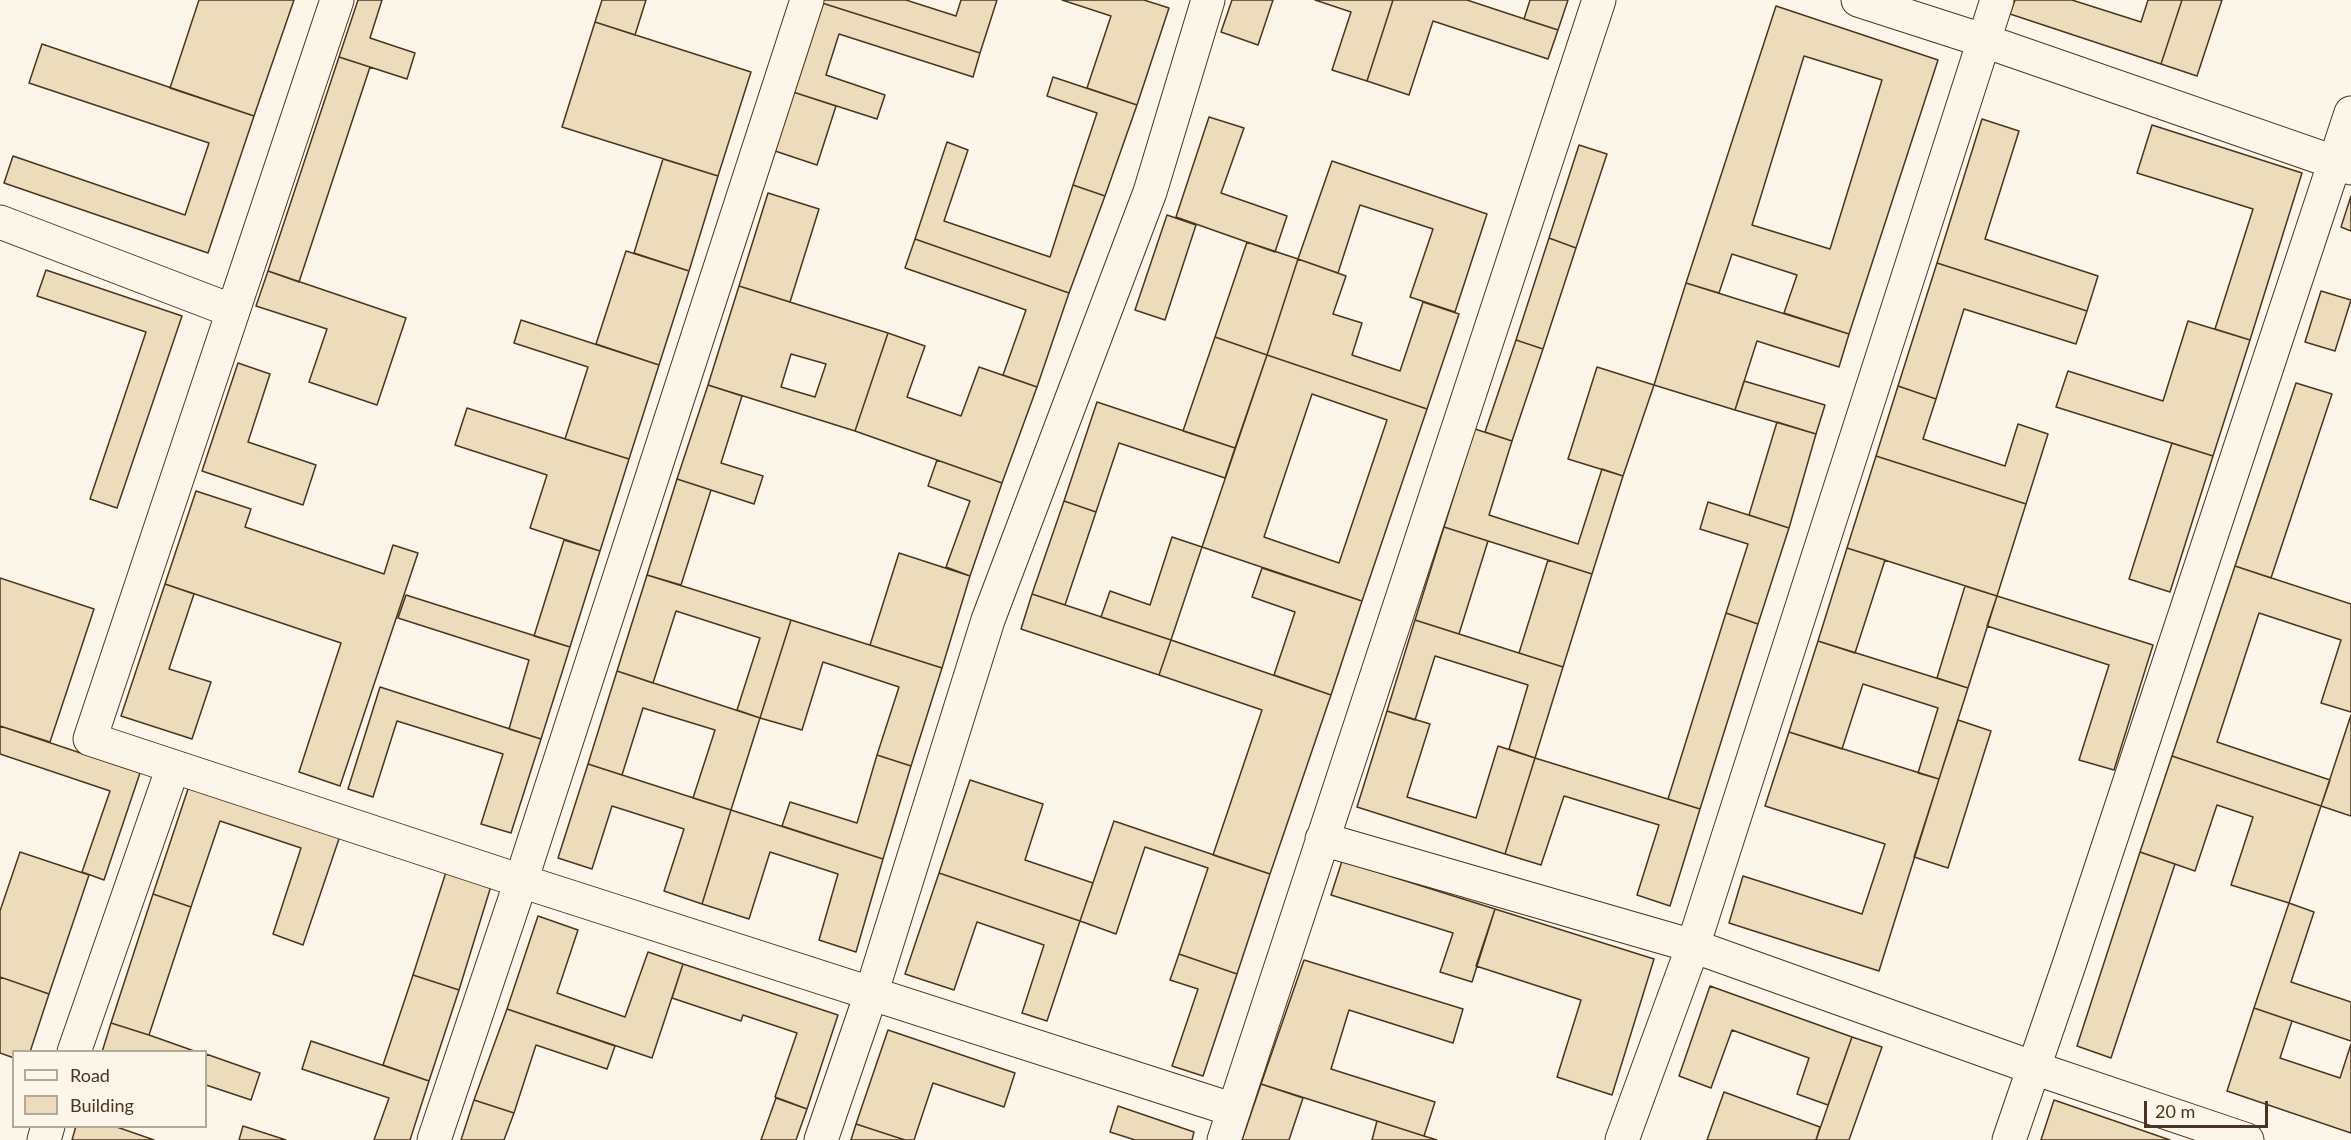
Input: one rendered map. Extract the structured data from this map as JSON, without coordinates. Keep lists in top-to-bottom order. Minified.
{"legend":["Road","Building"],"scale_bar":"20 m"}
